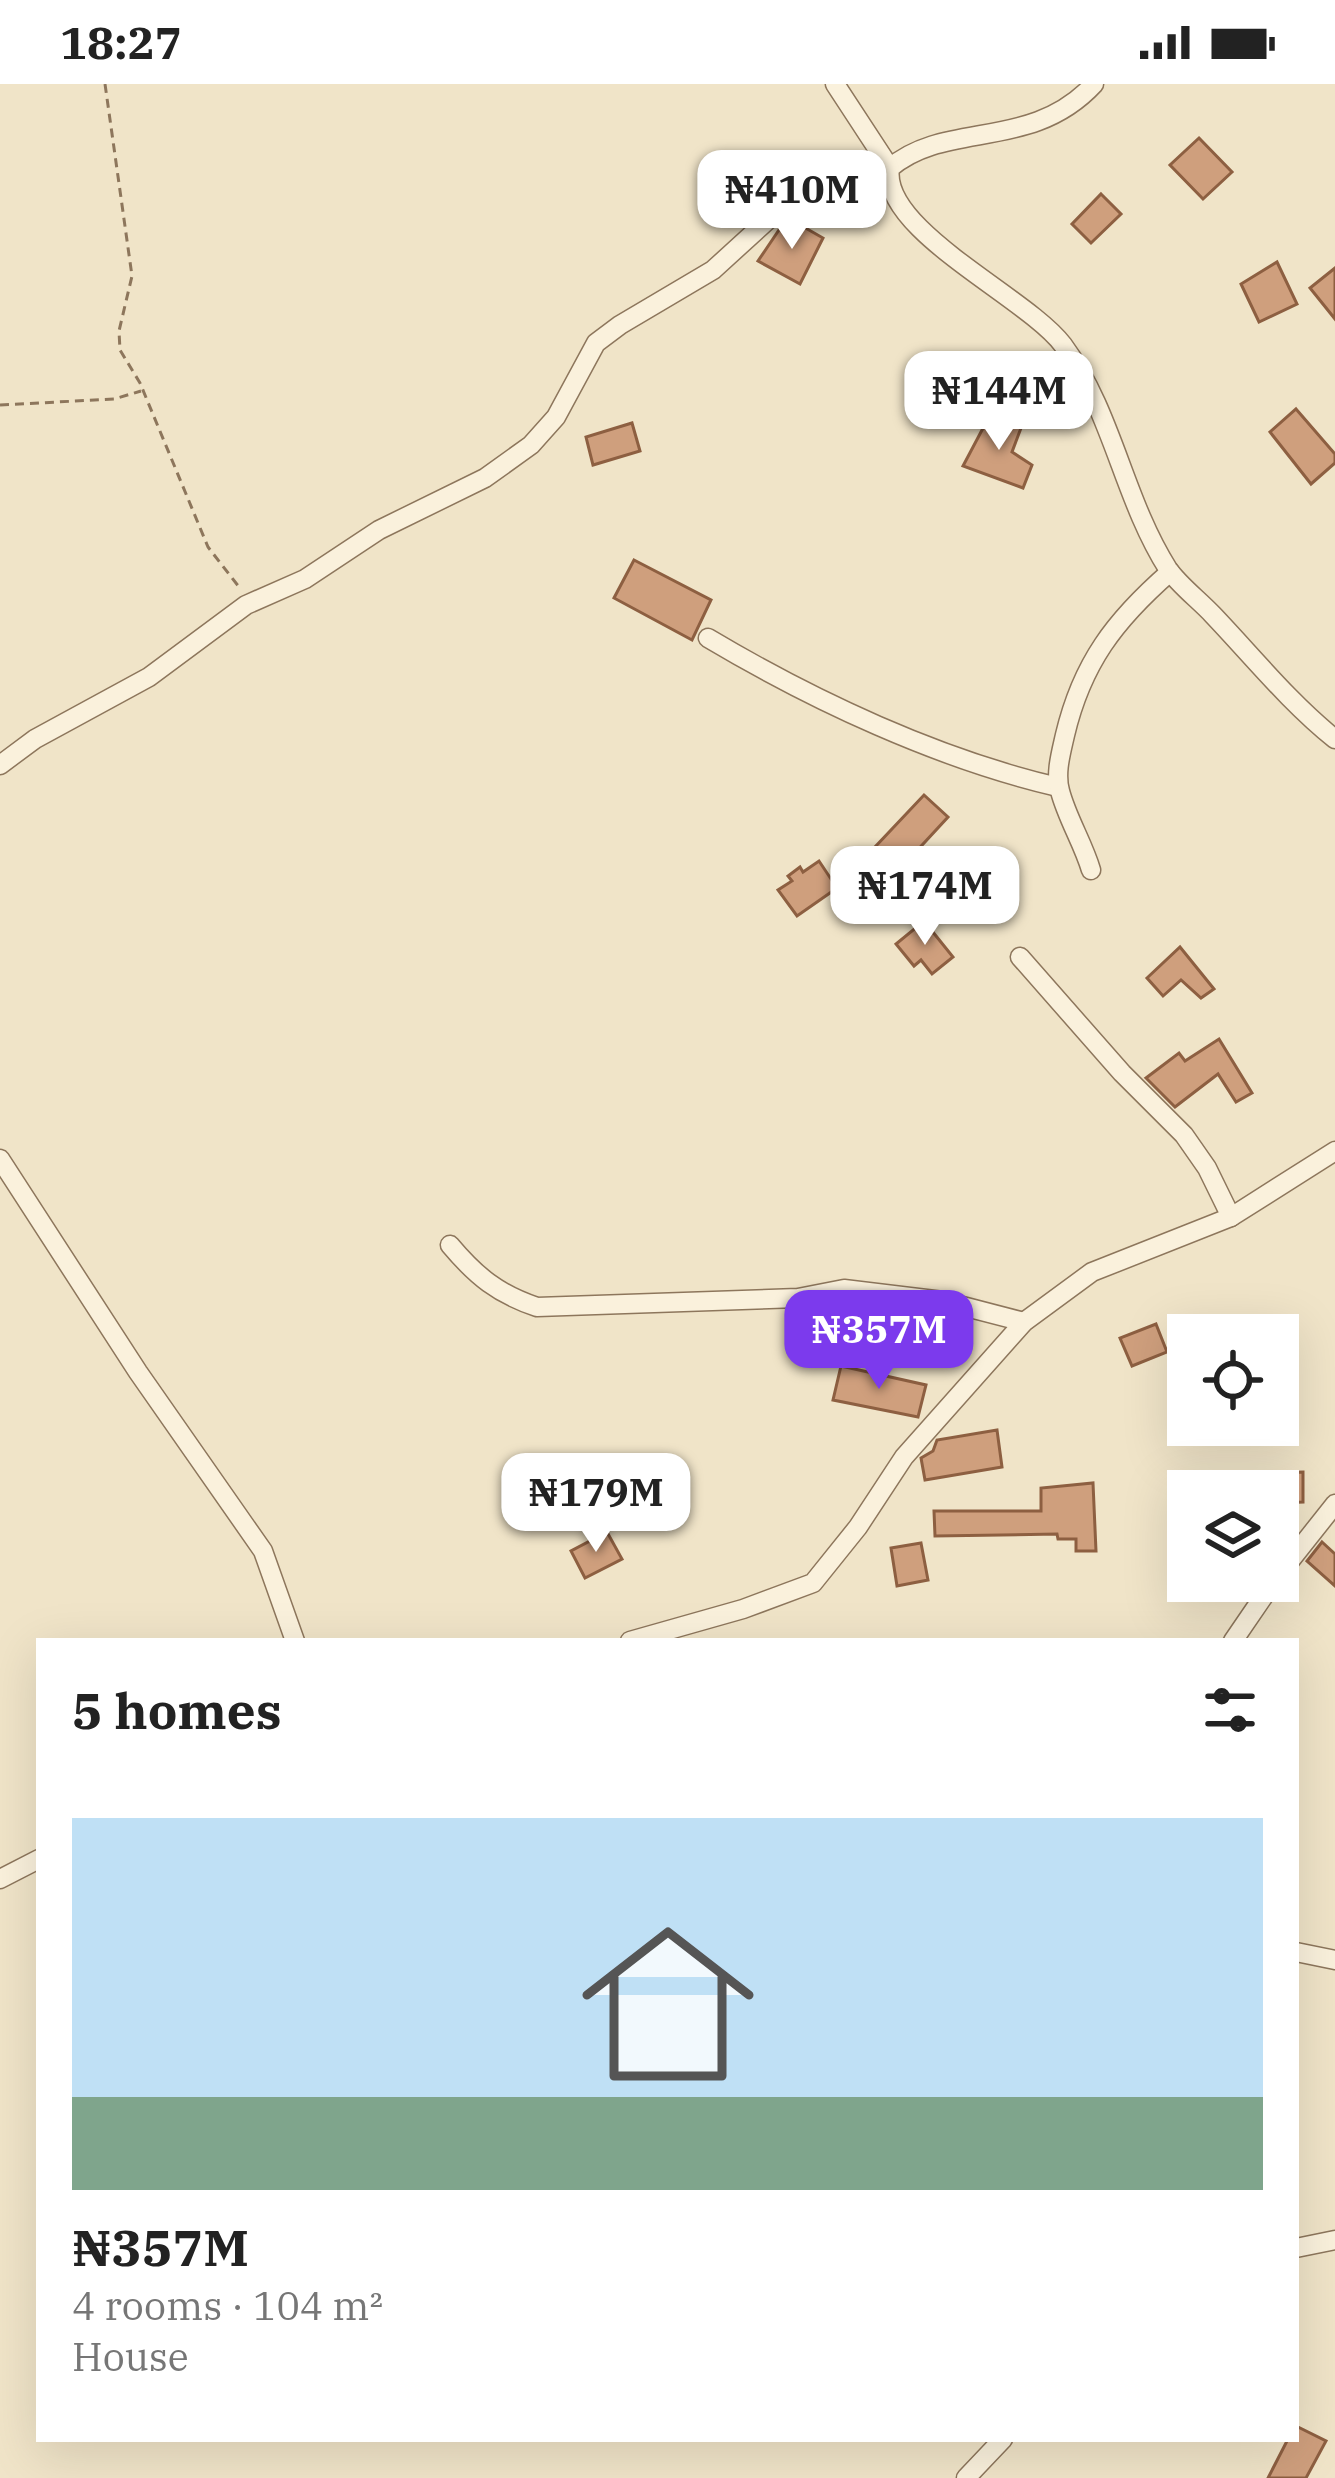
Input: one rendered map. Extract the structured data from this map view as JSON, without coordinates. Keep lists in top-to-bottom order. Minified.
{"page":{"status":"18:27","price":["₦410M","₦144M","₦174M","₦357M","₦179M"],"heading":"5 homes","list":[{"name":"₦357M","note":"4 rooms · 104 m² · House"}]}}
